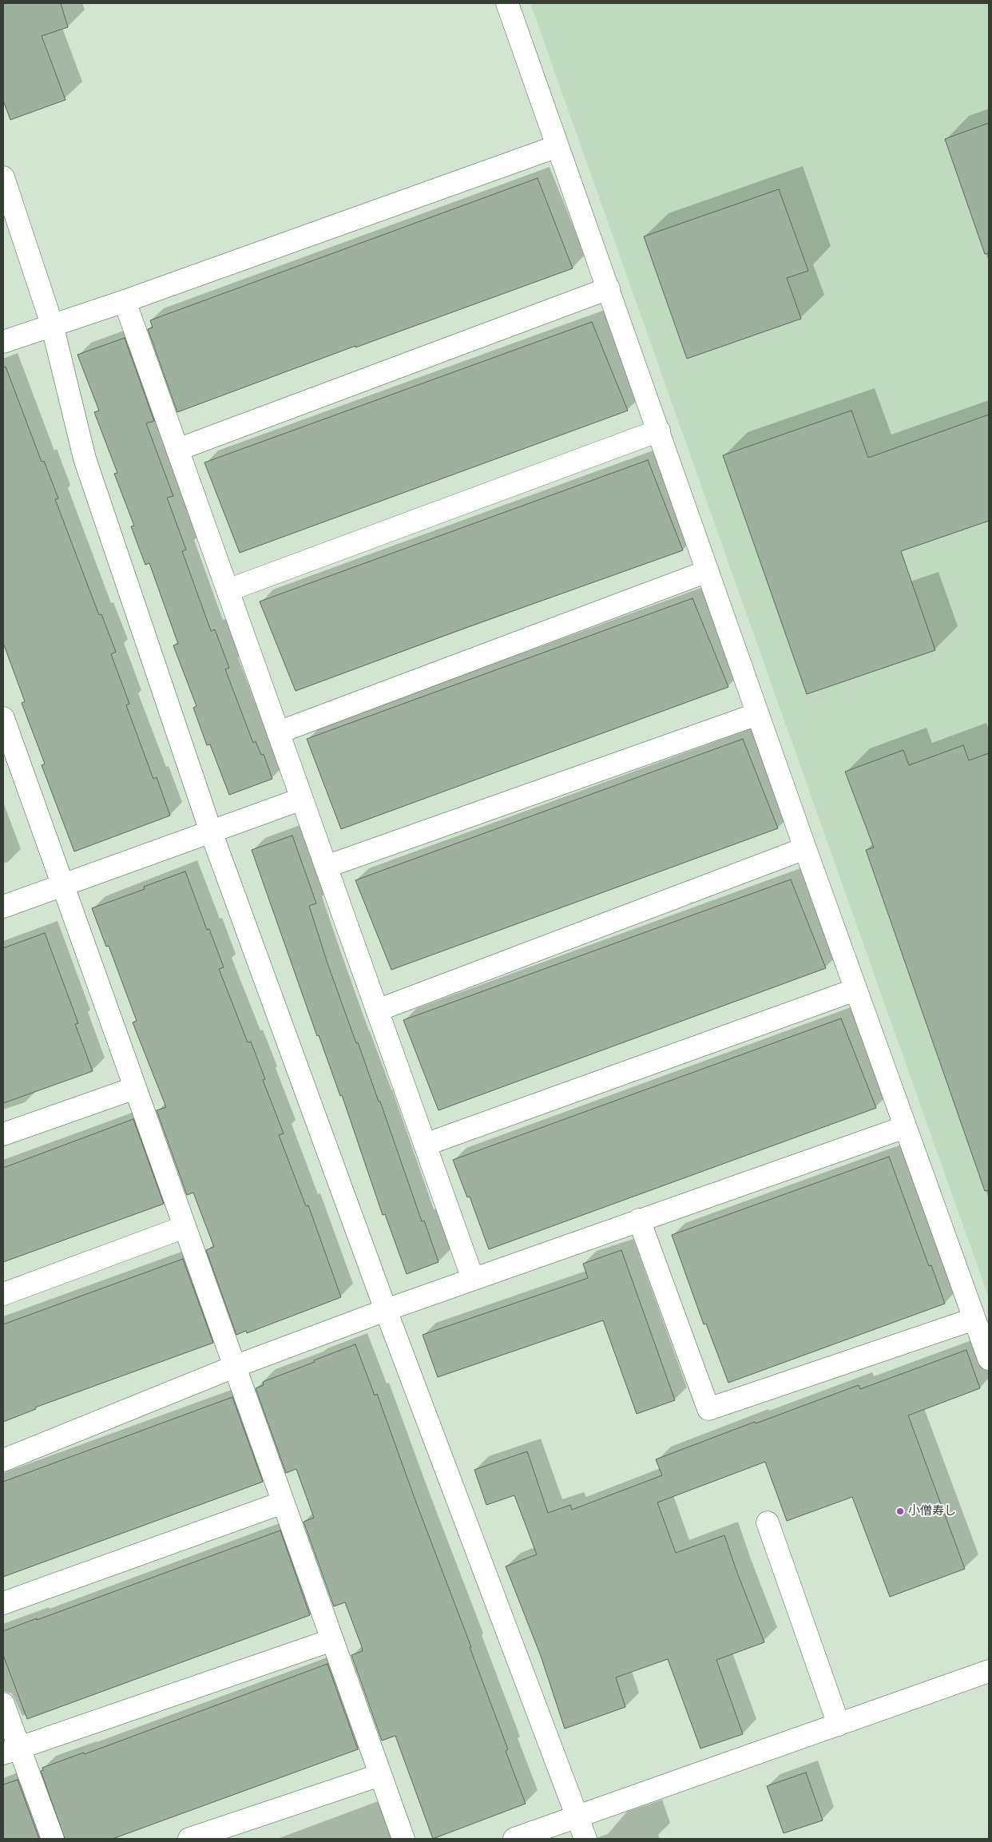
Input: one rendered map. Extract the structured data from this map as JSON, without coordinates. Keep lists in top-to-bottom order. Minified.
{"places":["小僧寿し"]}
